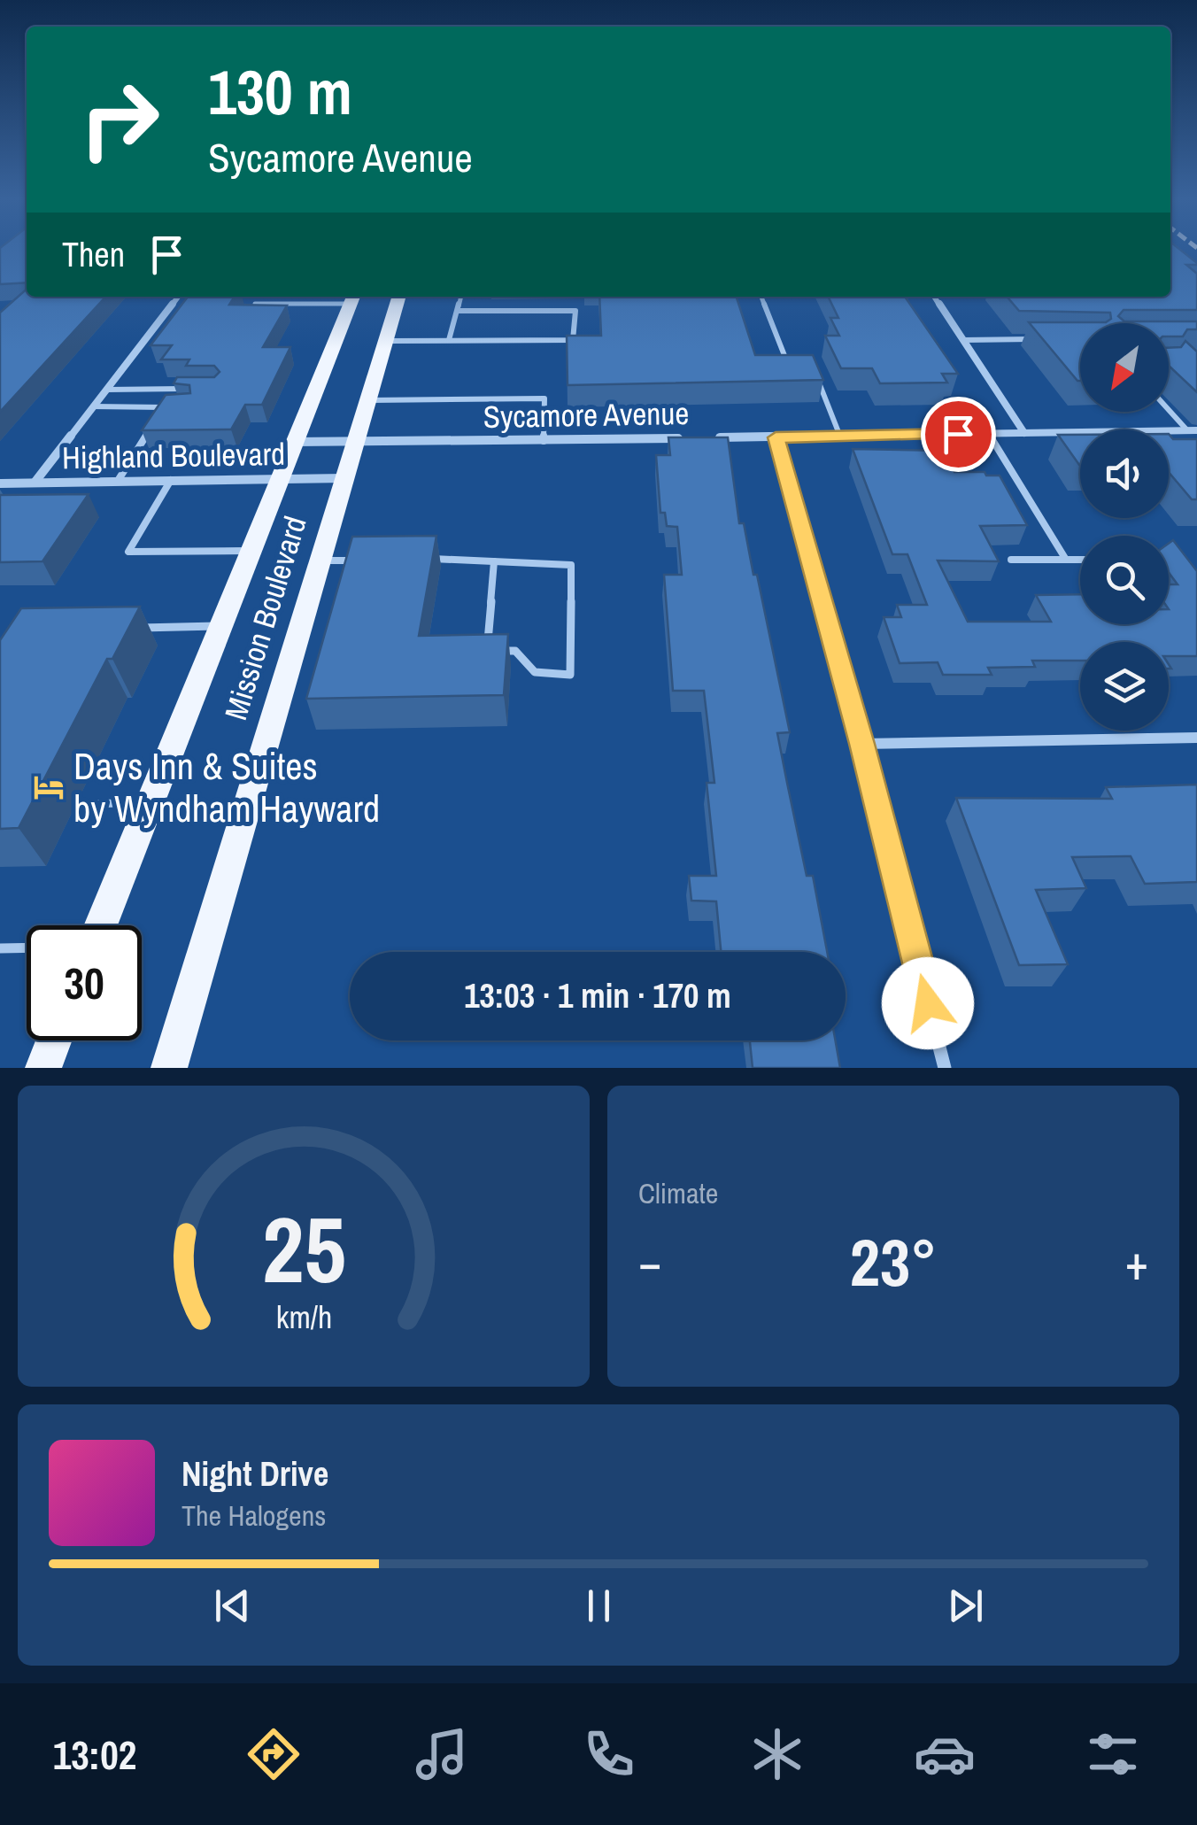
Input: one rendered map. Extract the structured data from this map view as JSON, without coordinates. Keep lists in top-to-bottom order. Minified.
{"streets":{"main road":["Mission Boulevard"],"street":["Sycamore Avenue","Highland Boulevard"]},"crossings":[["Sycamore Avenue","Mission Boulevard"],["Highland Boulevard","Mission Boulevard"]],"places":{"hotel":["Days Inn & Suites by Wyndham Hayward"]},"north":"bottom left","page":{"turn":["130 m","Sycamore Avenue"],"then":"Then","limit":"30","trip":"13:03 · 1 min · 170 m","tile":"Climate","heat":["−","23°","+"],"song":["Night Drive","The Halogens"],"tabs":"13:02","gauge":["25","km/h"]}}
